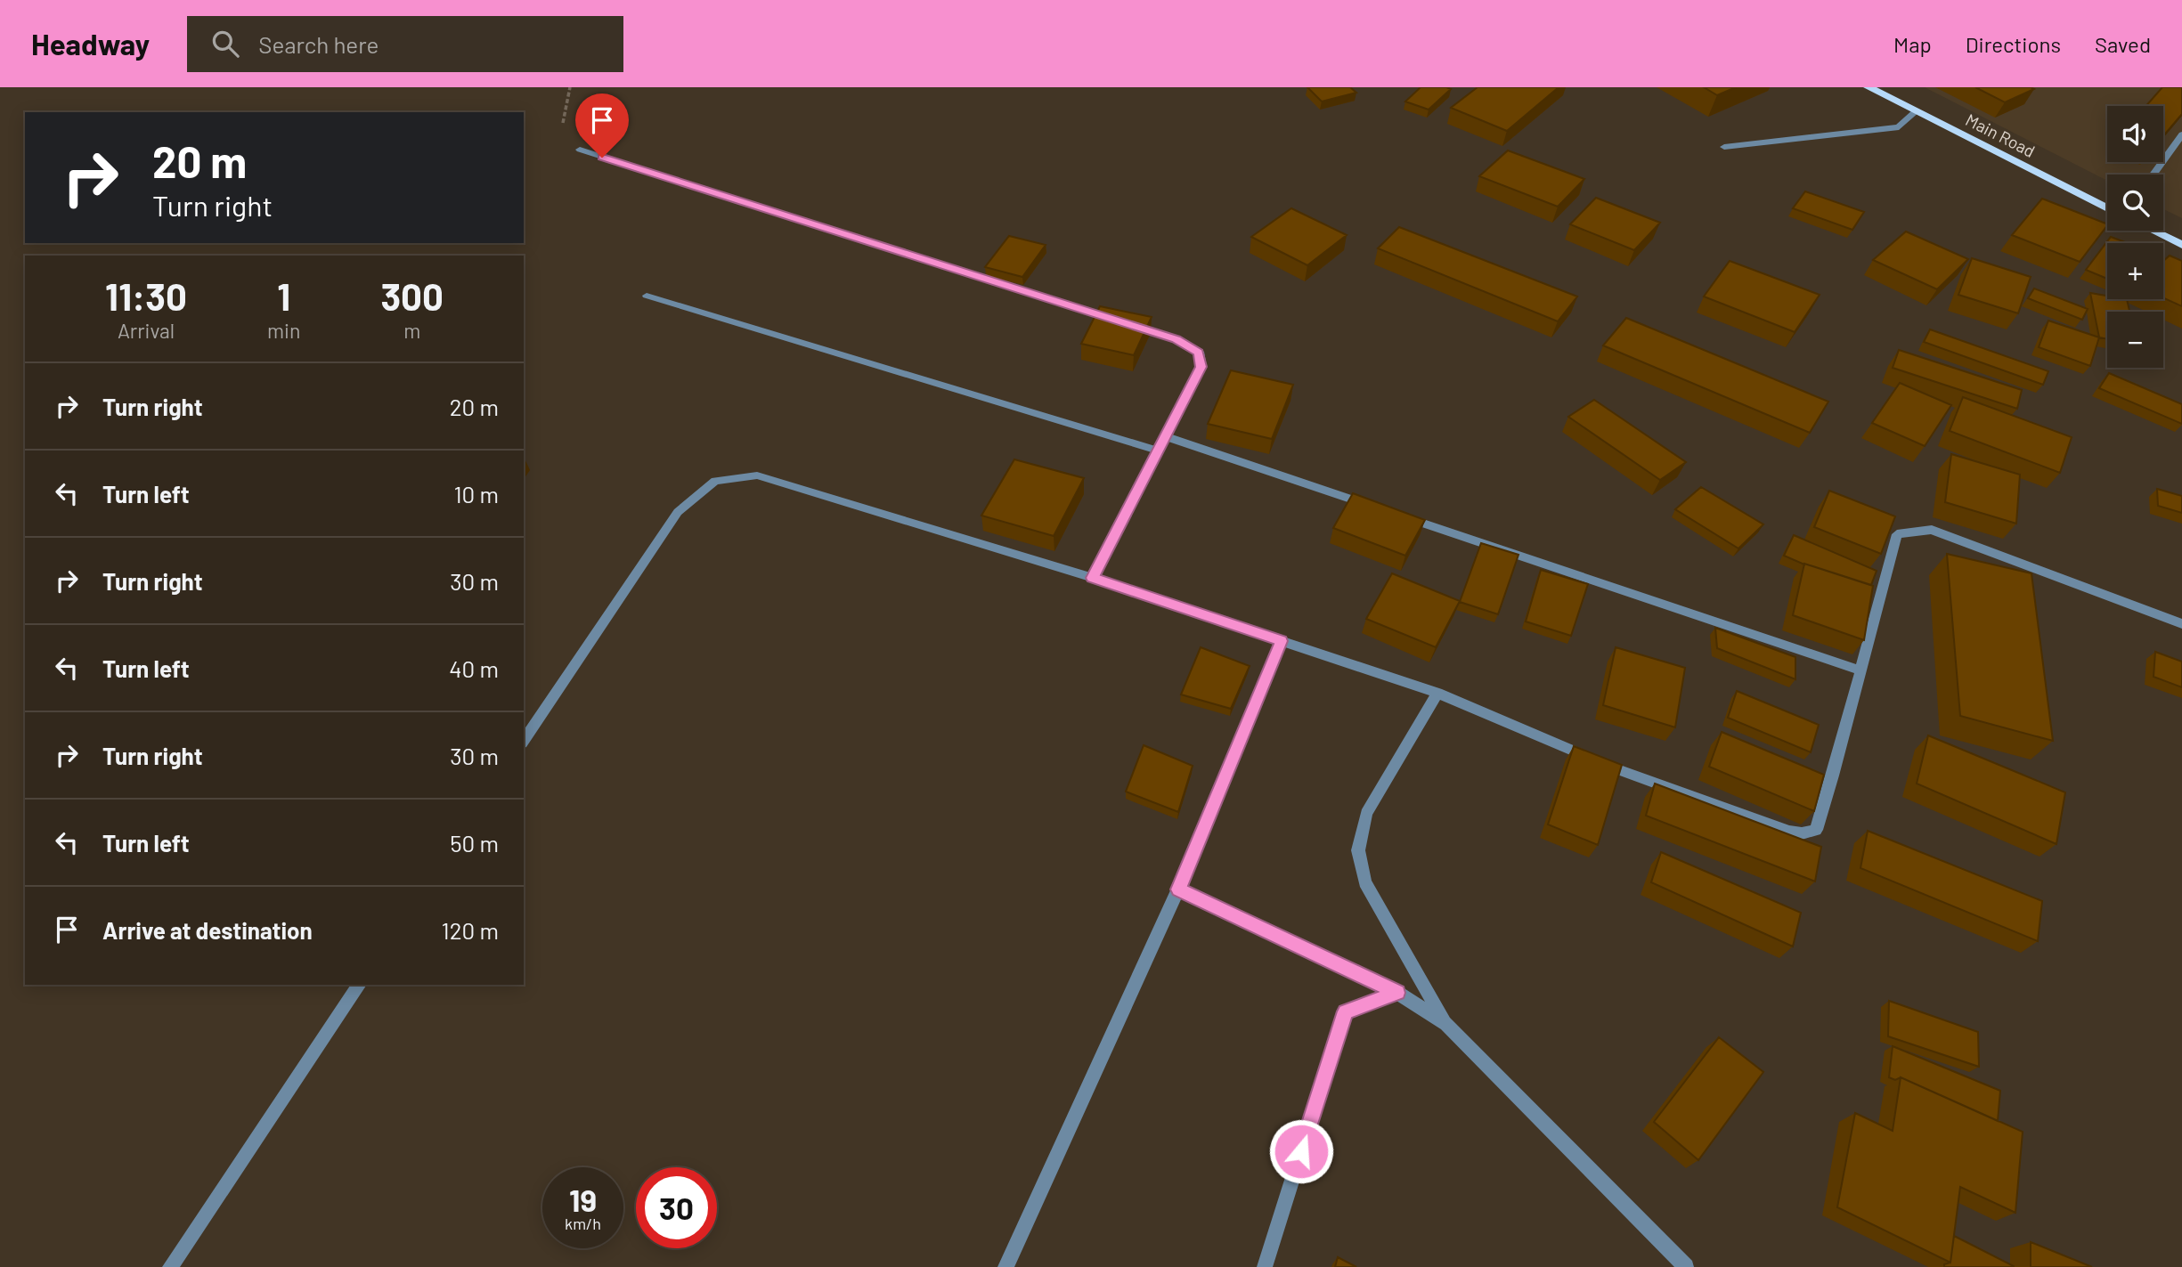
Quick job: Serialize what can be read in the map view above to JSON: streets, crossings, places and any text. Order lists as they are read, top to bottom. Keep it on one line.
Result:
{"streets":{"main road":["Main Road"]},"page":{"header":"Headway","search":"Search here","nav":["Map","Directions","Saved"],"map_buttons":["+","−"],"turn":["20 m","Turn right"],"eta":["11:30","Arrival","1","min","300","m"],"list":[{"name":"Turn right","value":"20 m"},{"name":"Turn left","value":"10 m"},{"name":"Turn right","value":"30 m"},{"name":"Turn left","value":"40 m"},{"name":"Turn right","value":"30 m"},{"name":"Turn left","value":"50 m"},{"name":"Arrive at destination","value":"120 m"}],"speed":"19 km/h","limit":"30"}}
